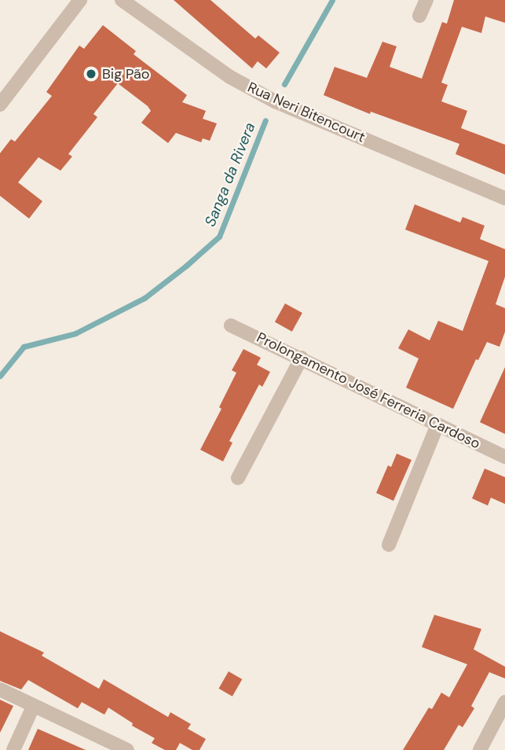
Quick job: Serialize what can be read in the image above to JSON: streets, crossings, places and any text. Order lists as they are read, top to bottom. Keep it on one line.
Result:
{"streets":{"street":["Rua Neri Bitencourt","Prolongamento José Ferreria Cardoso"]},"water":["Sanga da Rivera"],"places":["Big Pão"]}
